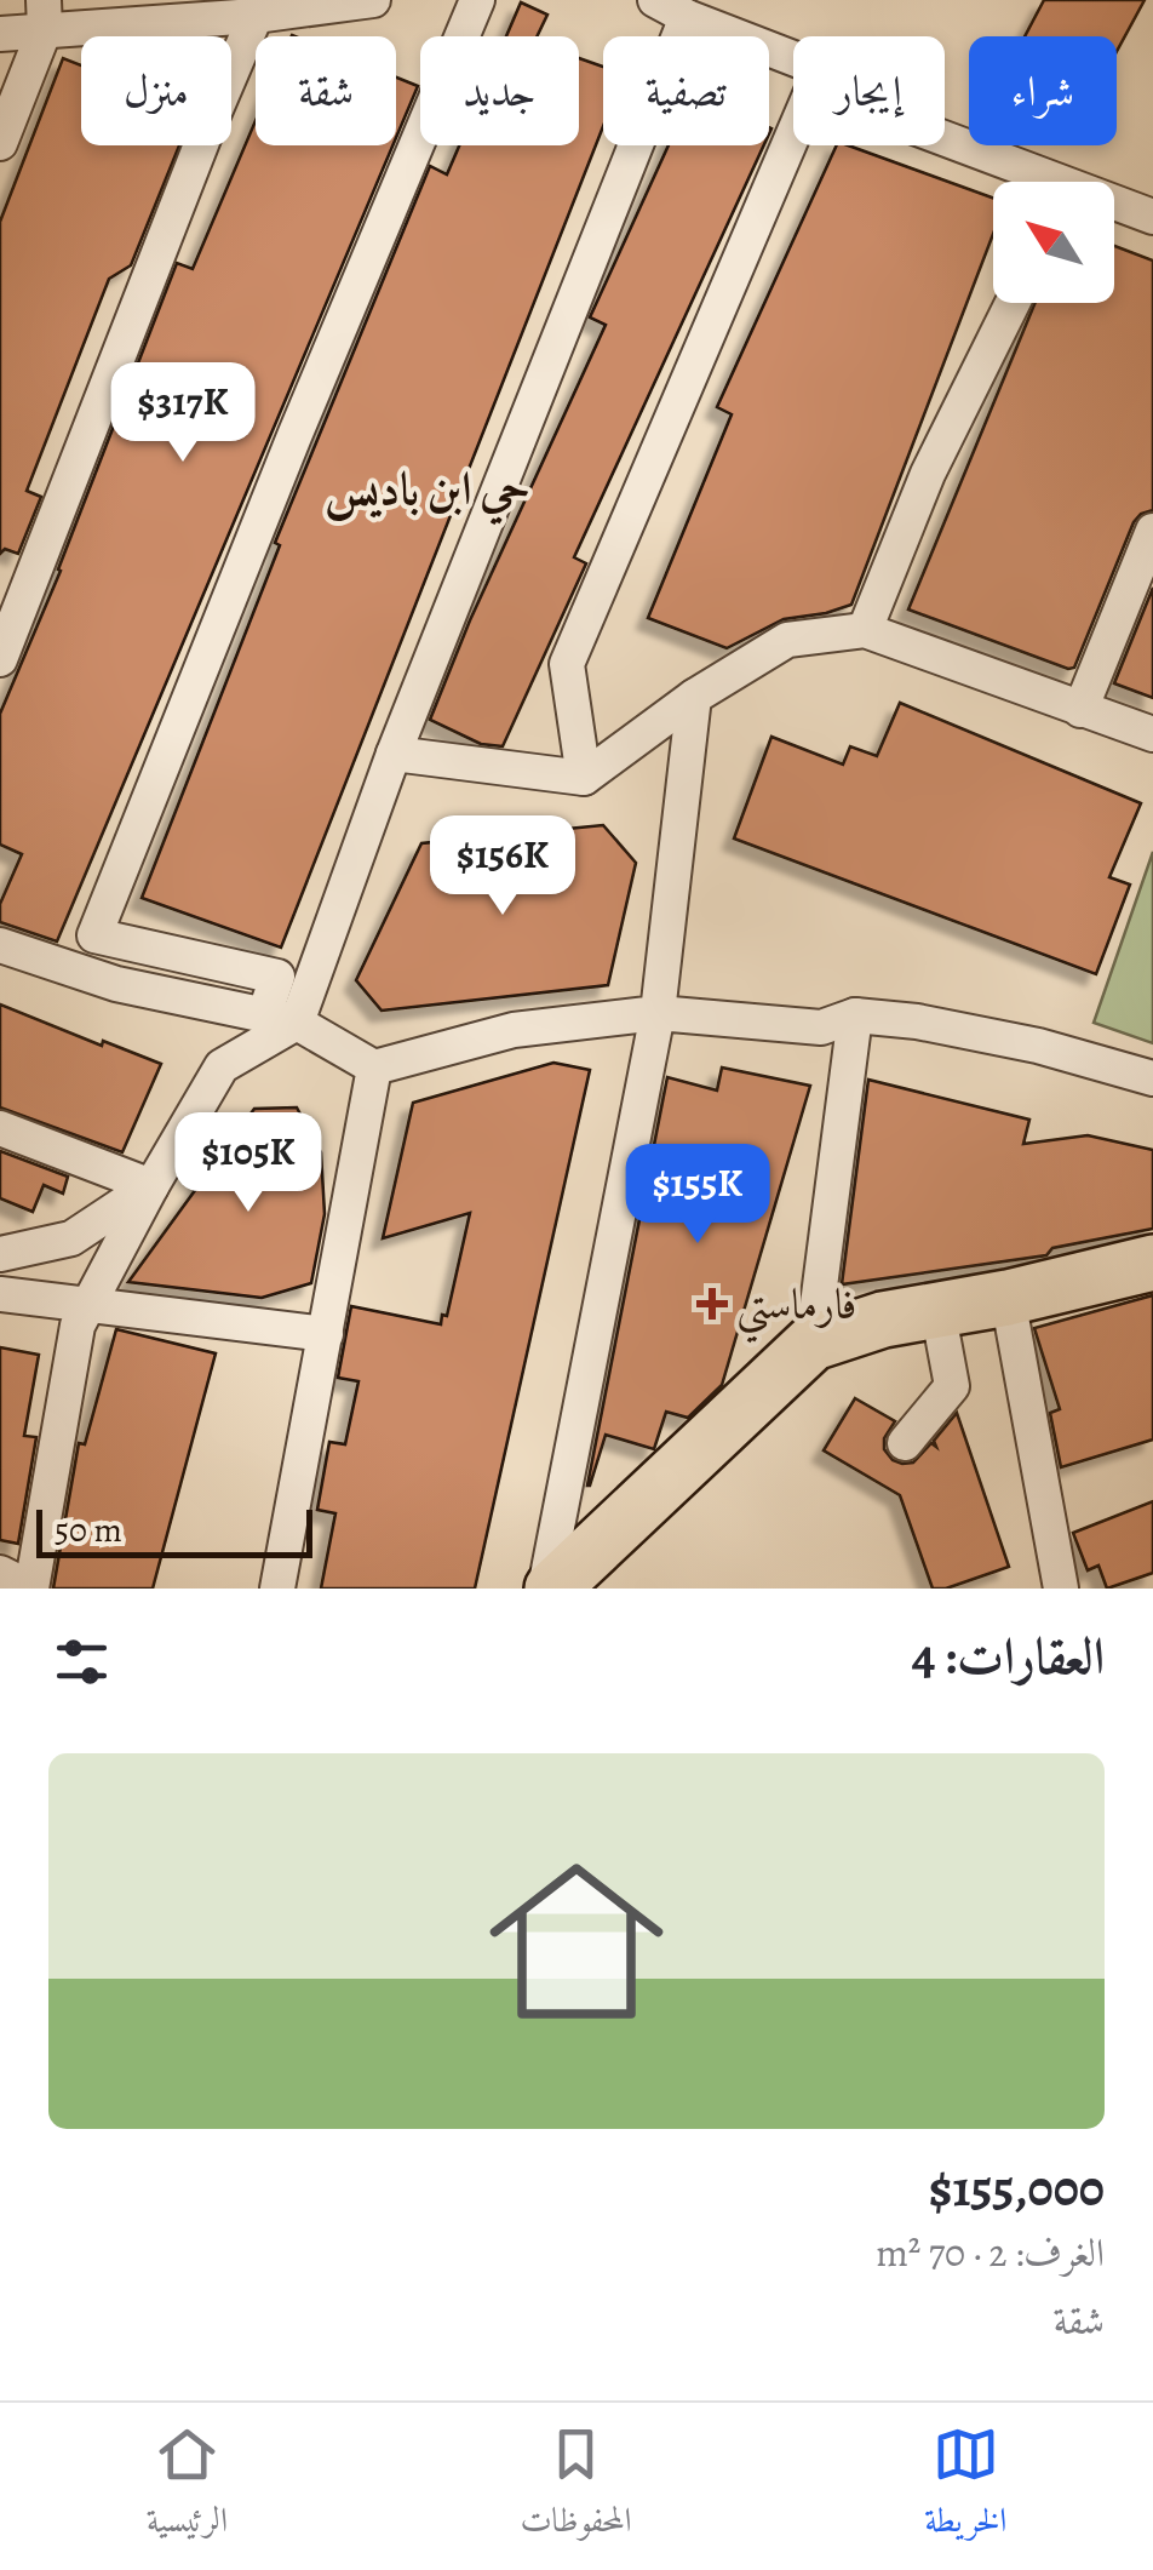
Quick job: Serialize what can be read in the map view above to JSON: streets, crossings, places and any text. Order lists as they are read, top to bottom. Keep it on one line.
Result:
{"districts":["حي ابن باديس"],"places":{"health":["فارماستي"]},"scale_bar":"50 m","north":"top left","page":{"chip":["شراء","إيجار","تصفية","جديد","شقة","منزل"],"price":["$317K","$156K","$105K","$155K"],"scale":"50 m","heading":"العقارات: 4","list":[{"name":"$155,000","note":"الغرف: 2 · 70 m² · شقة"}],"tabs":["الخريطة","المحفوظات","الرئيسية"]}}
